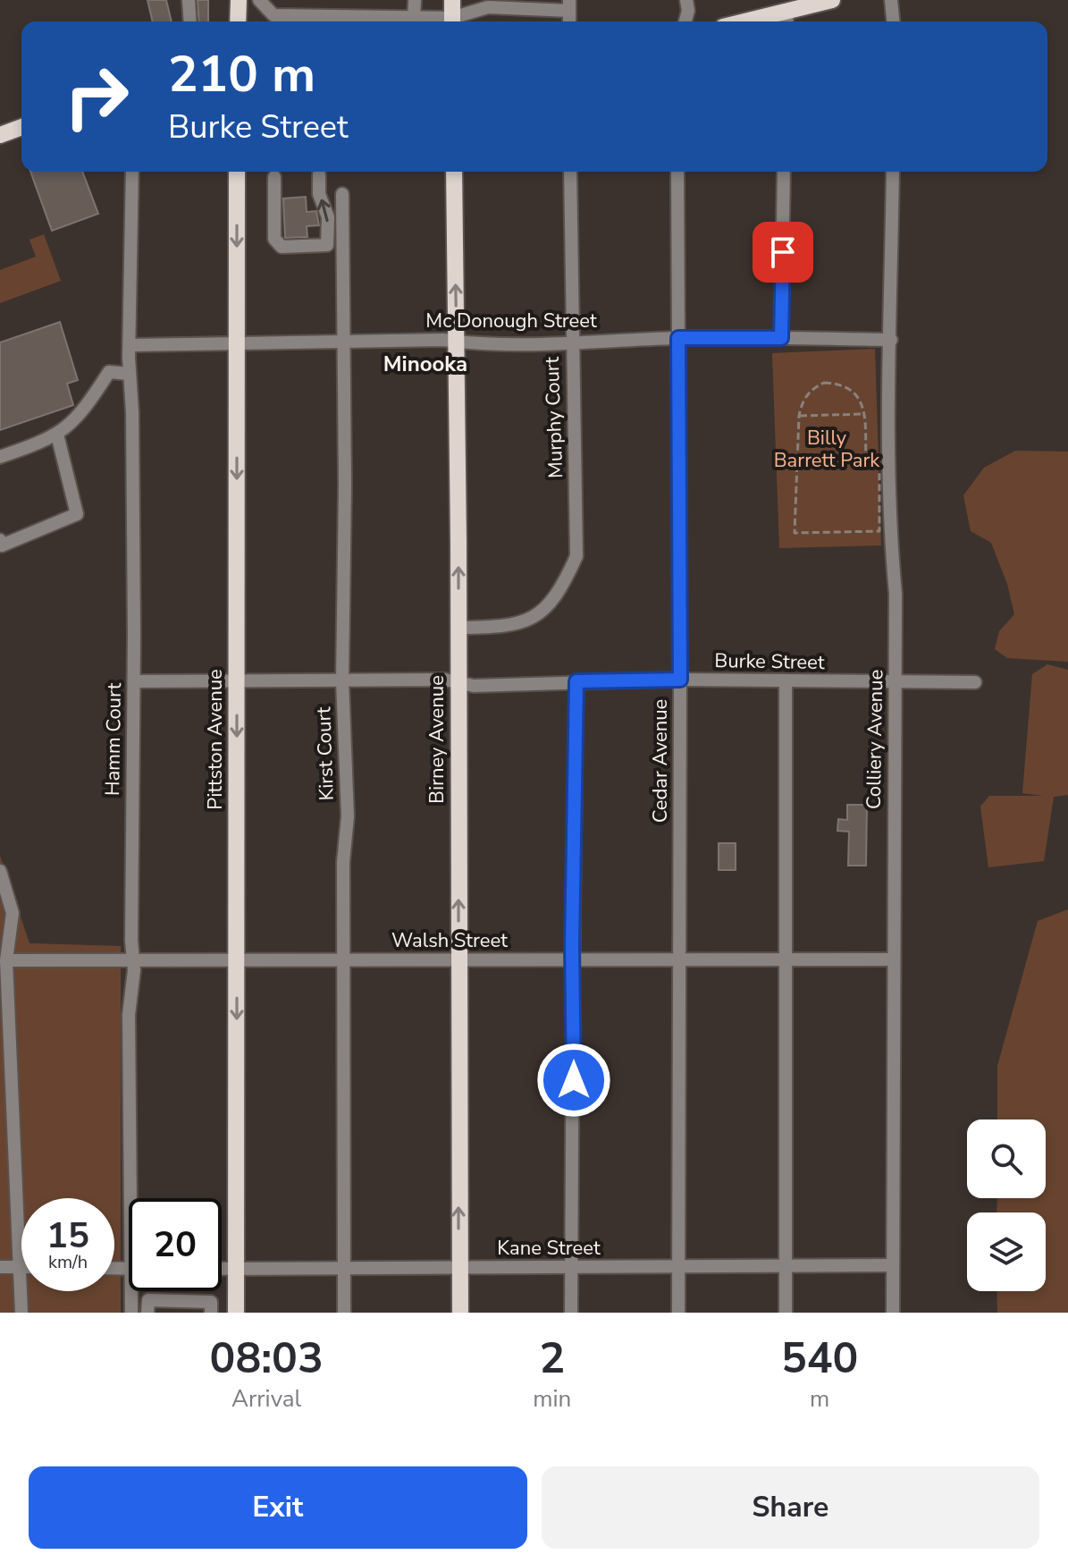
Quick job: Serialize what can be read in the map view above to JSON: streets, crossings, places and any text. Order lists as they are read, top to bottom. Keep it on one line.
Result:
{"streets":{"main road":["Pittston Avenue","Birney Avenue"],"street":["Mc Donough Street","Murphy Court","Burke Street","Hamm Court","Colliery Avenue","Kirst Court","Cedar Avenue","Walsh Street","Kane Street"]},"crossings":[["Mc Donough Street","Murphy Court"],["Mc Donough Street","Hamm Court"],["Mc Donough Street","Pittston Avenue"],["Mc Donough Street","Birney Avenue"],["Mc Donough Street","Colliery Avenue"],["Mc Donough Street","Kirst Court"],["Mc Donough Street","Cedar Avenue"],["Murphy Court","Birney Avenue"],["Burke Street","Hamm Court"],["Burke Street","Pittston Avenue"],["Burke Street","Birney Avenue"],["Burke Street","Colliery Avenue"],["Burke Street","Kirst Court"],["Burke Street","Cedar Avenue"],["Hamm Court","Walsh Street"],["Pittston Avenue","Walsh Street"],["Pittston Avenue","Kane Street"],["Birney Avenue","Walsh Street"],["Birney Avenue","Kane Street"],["Colliery Avenue","Walsh Street"],["Colliery Avenue","Kane Street"],["Kirst Court","Walsh Street"],["Kirst Court","Kane Street"],["Cedar Avenue","Walsh Street"],["Cedar Avenue","Kane Street"]],"one_way":["Pittston Avenue","Birney Avenue"],"districts":["Minooka"],"parks":["Billy Barrett Park"],"page":{"turn":["210 m","Burke Street"],"speed":"15 km/h","limit":"20","eta":["08:03","Arrival","2","min","540","m"],"buttons":["Exit","Share"]}}
